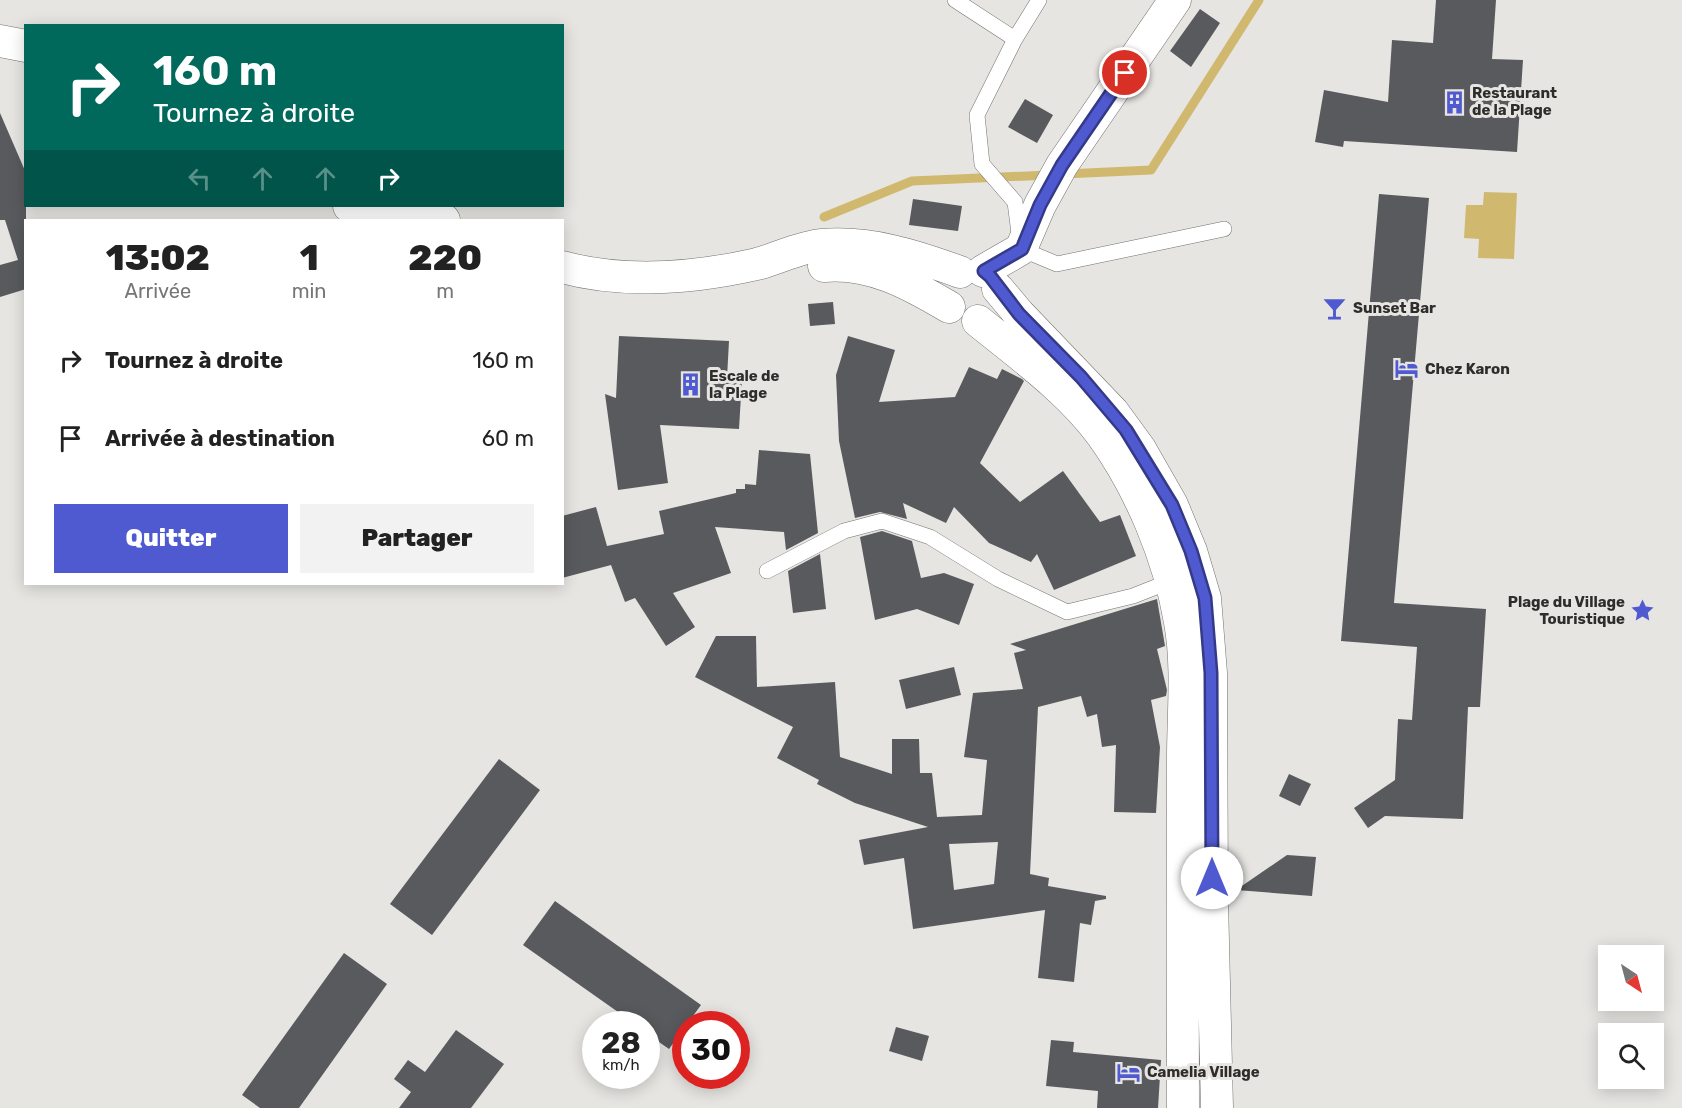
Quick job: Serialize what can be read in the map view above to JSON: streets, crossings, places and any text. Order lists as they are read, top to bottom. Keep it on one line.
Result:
{"places":{"building":["Restaurant de la Plage","Escale de la Plage"],"bar":["Sunset Bar"],"hotel":["Chez Karon","Camelia Village"],"place":["Plage du Village Touristique"]},"north":"bottom right","page":{"turn":["160 m","Tournez à droite"],"eta":["13:02","Arrivée","1","min","220","m"],"list":[{"name":"Tournez à droite","value":"160 m"},{"name":"Arrivée à destination","value":"60 m"}],"buttons":["Quitter","Partager"],"speed":"28 km/h","limit":"30"}}
